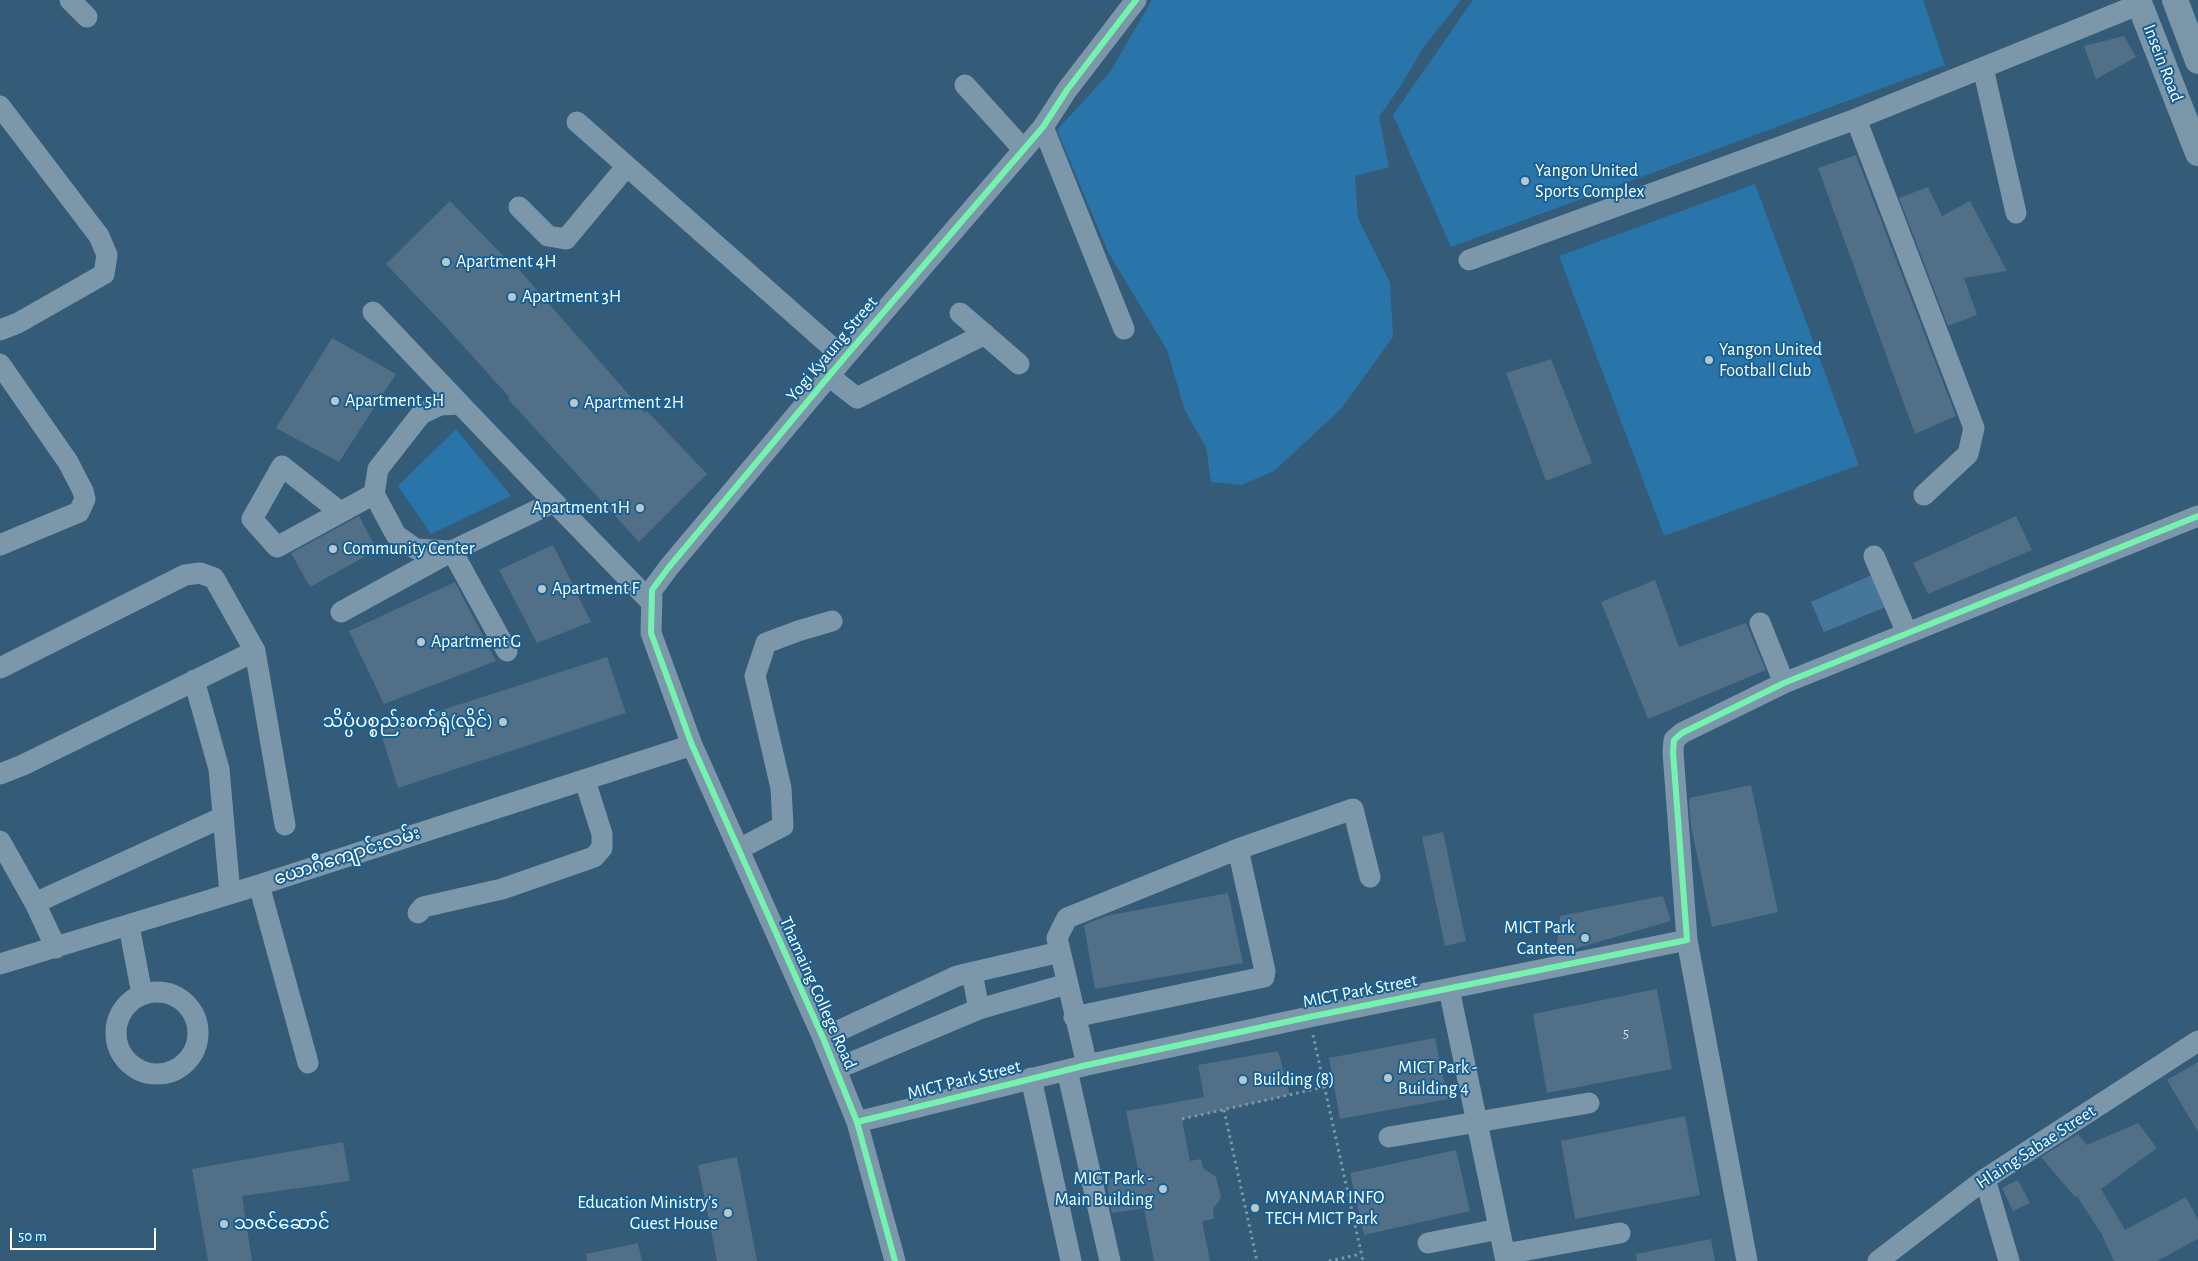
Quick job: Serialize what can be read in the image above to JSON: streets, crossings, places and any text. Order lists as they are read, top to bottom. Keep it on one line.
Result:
{"streets":{"main road":["Insein Road"],"street":["Yogi Kyaung Street","ယောဂီကျောင်းလမ်း","MICT Park Street","Thamaing College Road","Hlaing Sabae Street"]},"crossings":[["Yogi Kyaung Street","ယောဂီကျောင်းလမ်း"],["Yogi Kyaung Street","Thamaing College Road"],["ယောဂီကျောင်းလမ်း","Thamaing College Road"],["MICT Park Street","Thamaing College Road"]],"places":["Yangon United Sports Complex","Apartment 4H","Apartment 3H","Yangon United Football Club","Apartment 5H","Apartment 2H","Apartment 1H","Community Center","Apartment F","Apartment G","သိပ္ပံပစ္စည်းစက်ရုံ(လှိုင်)","MICT Park Canteen","MICT Park - Building 4","Building (8)","MICT Park - Main Building","MYANMAR INFO TECH MICT Park","Education Ministry's Guest House","သဇင်ဆောင်"],"house_numbers":["5"],"scale_bar":"50 m"}
